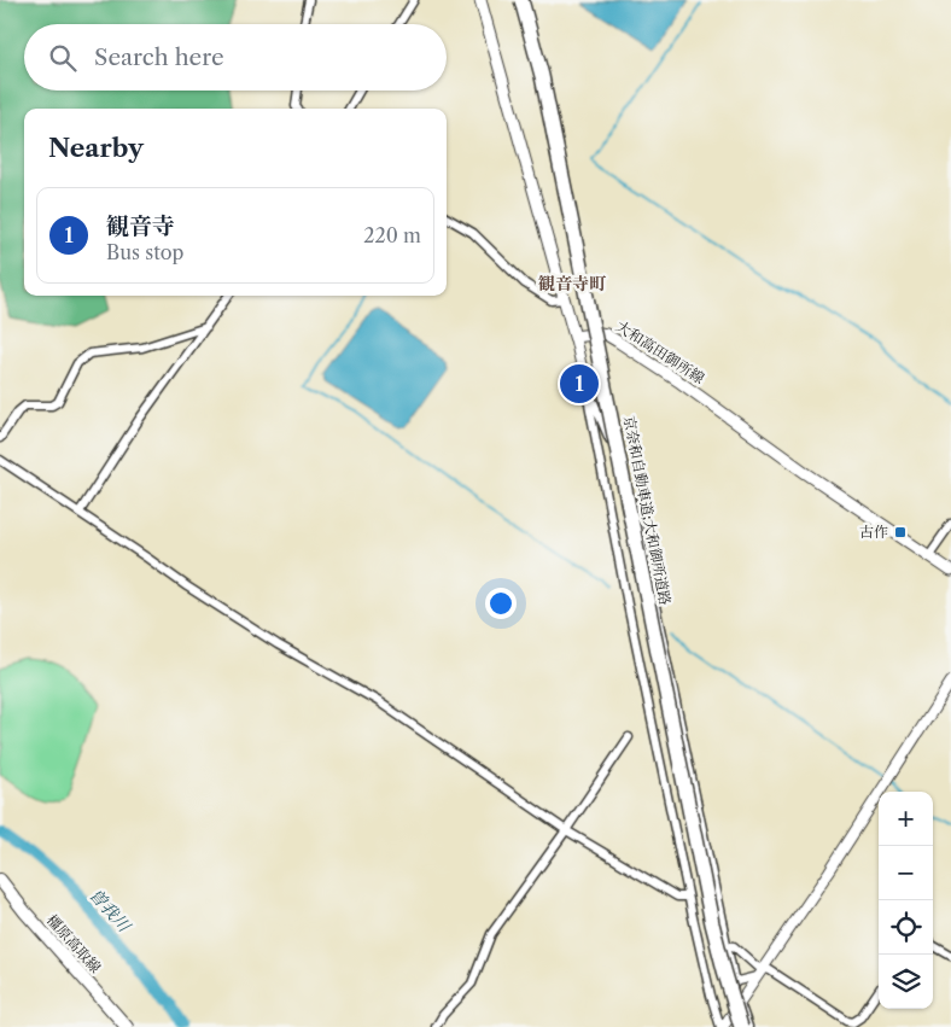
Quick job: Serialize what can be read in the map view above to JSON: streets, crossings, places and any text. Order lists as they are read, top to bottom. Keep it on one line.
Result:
{"streets":{"highway":["京奈和自動車道;大和御所道路"],"main road":["大和高田御所線","橿原高取線"]},"districts":["観音寺町"],"water":["曽我川"],"places":{"transit":["古作"]},"page":{"search":"Search here","heading":"Nearby","list":[{"mark":"1","name":"観音寺","note":"Bus stop","value":"220 m"}],"pins":"1","map_buttons":["+","−"]}}
